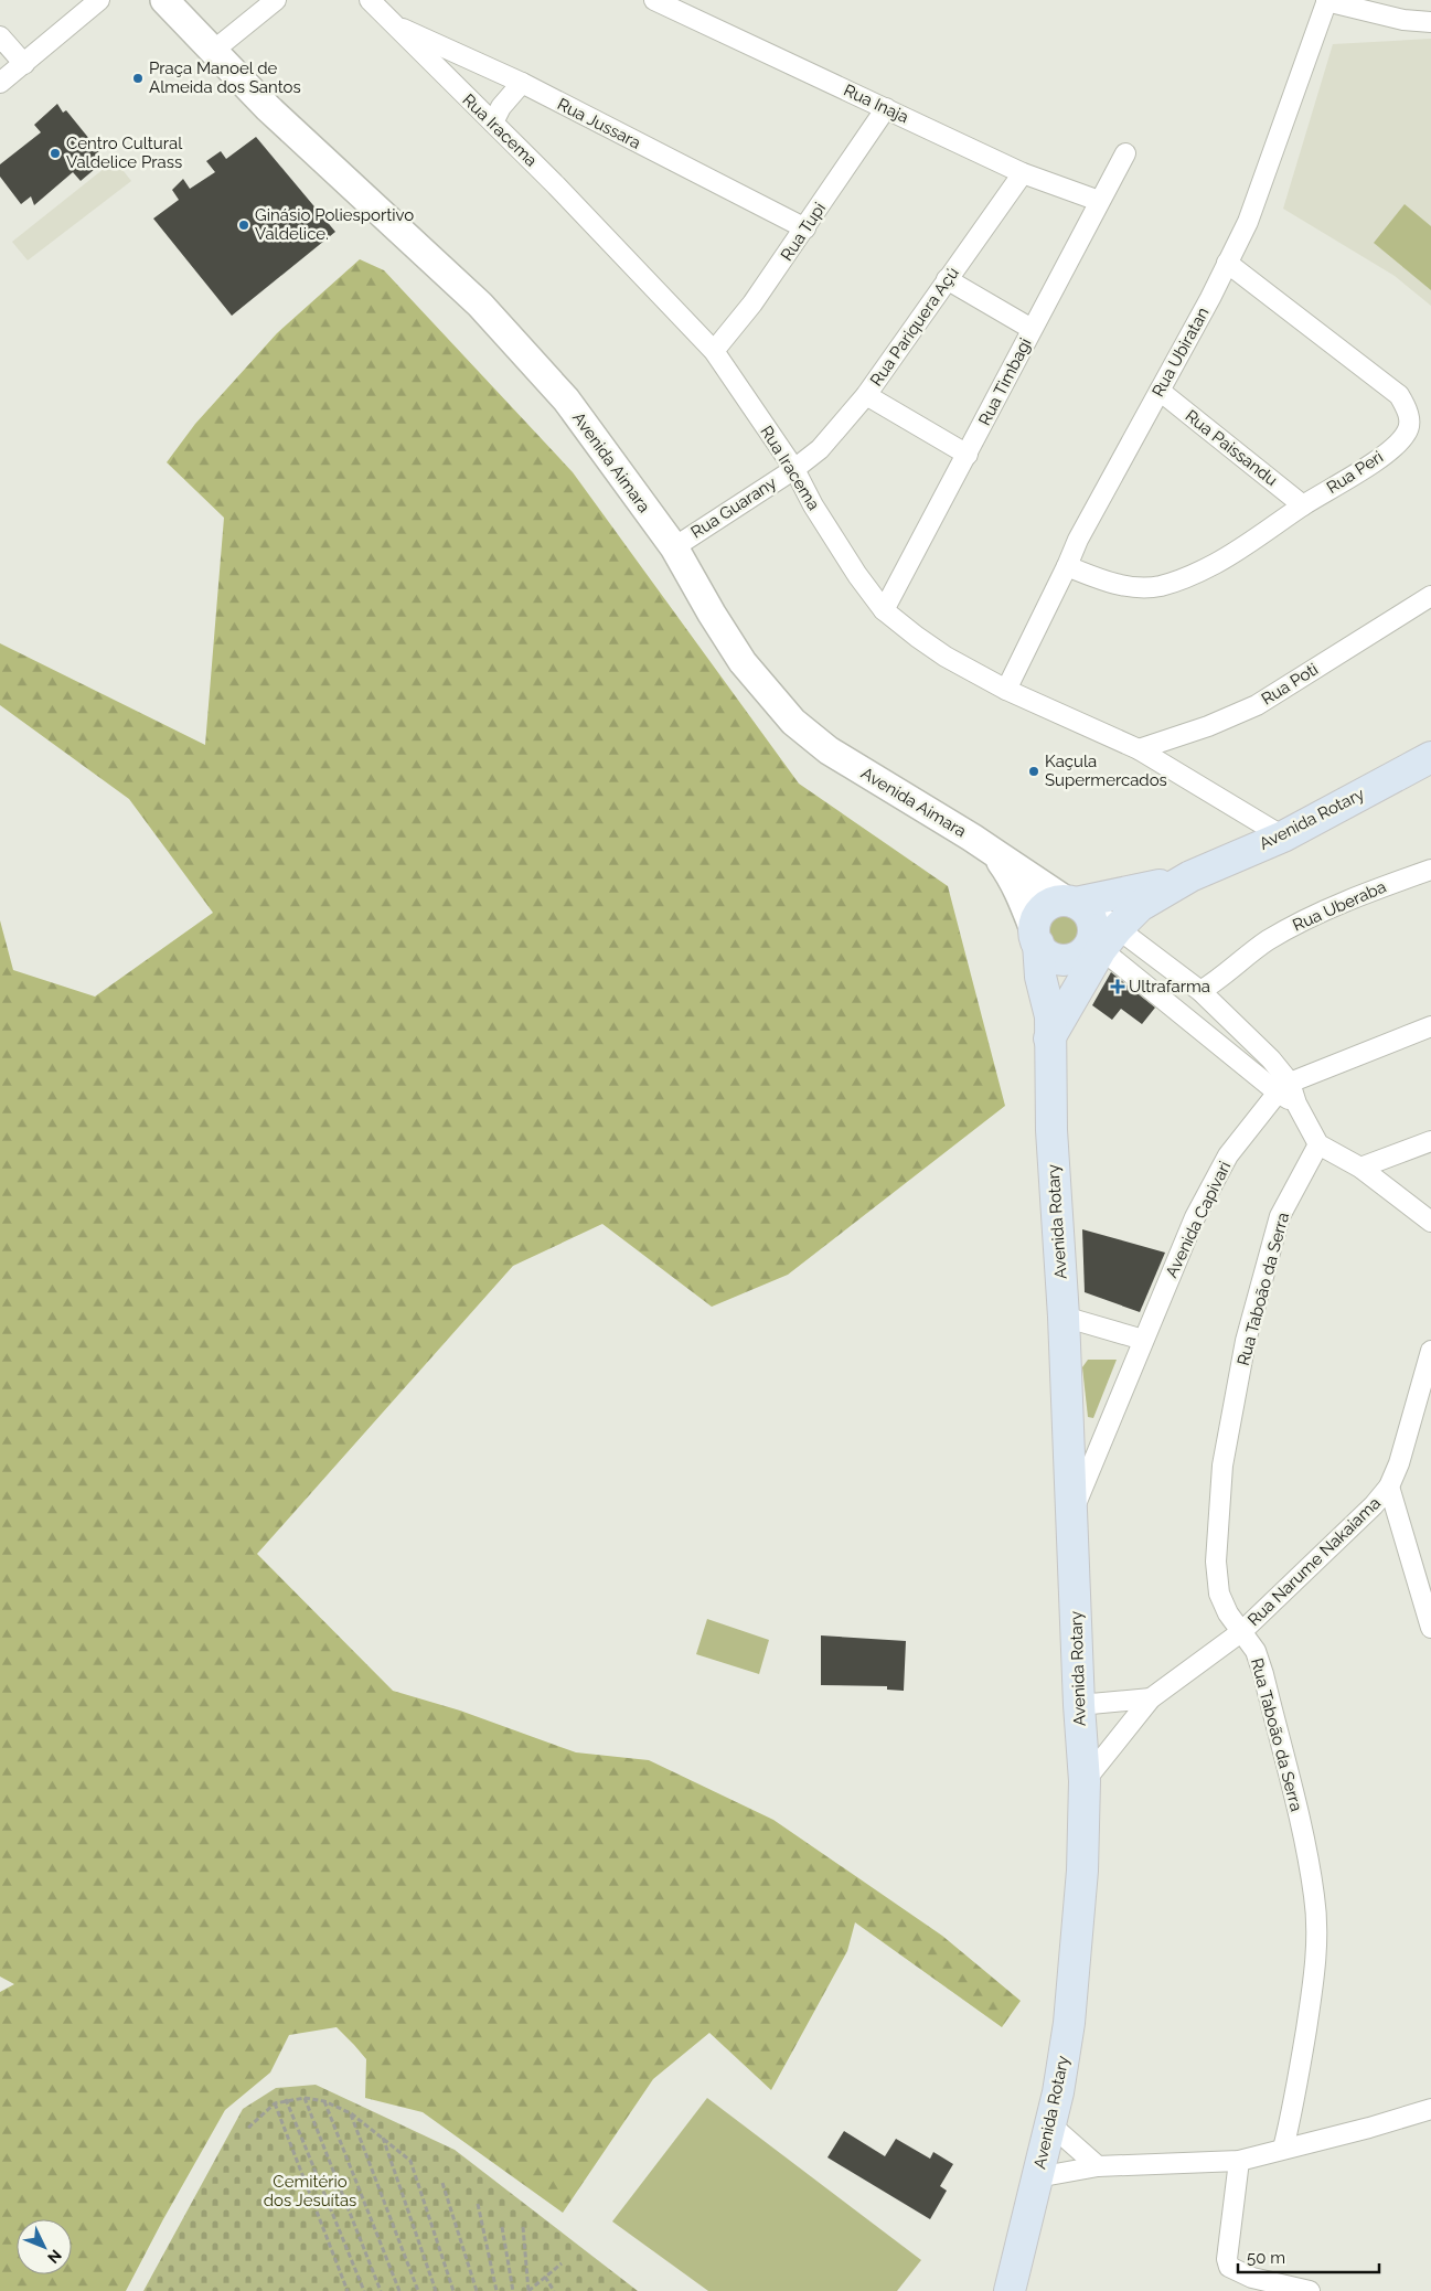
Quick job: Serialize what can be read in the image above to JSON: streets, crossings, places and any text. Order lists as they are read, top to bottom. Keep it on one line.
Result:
{"streets":{"main road":["Avenida Aimara","Avenida Rotary"],"street":["Rua Inaja","Rua Jussara","Rua Iracema","Rua Tupi","Rua Pariquera Açú","Rua Ubiratan","Rua Timbagi","Rua Paissandu","Rua Peri","Rua Guarany","Rua Poti","Rua Uberaba","Avenida Capivari","Rua Taboão da Serra","Rua Narume Nakaiama"]},"crossings":[["Rua Inaja","Rua Tupi"],["Rua Inaja","Rua Pariquera Açú"],["Rua Inaja","Rua Timbagi"],["Rua Jussara","Rua Iracema"],["Rua Jussara","Rua Tupi"],["Rua Iracema","Rua Tupi"],["Rua Iracema","Rua Pariquera Açú"],["Rua Iracema","Rua Ubiratan"],["Rua Iracema","Rua Timbagi"],["Rua Iracema","Rua Guarany"],["Rua Iracema","Rua Poti"],["Rua Iracema","Avenida Rotary"],["Rua Pariquera Açú","Rua Guarany"],["Rua Ubiratan","Rua Paissandu"],["Rua Ubiratan","Rua Peri"],["Rua Paissandu","Rua Peri"],["Avenida Aimara","Rua Guarany"],["Avenida Aimara","Avenida Rotary"],["Avenida Rotary","Avenida Capivari"],["Avenida Rotary","Rua Narume Nakaiama"],["Rua Taboão da Serra","Rua Narume Nakaiama"]],"parks":["Cemitério dos Jesuítas"],"places":{"other":["Praça Manoel de Almeida dos Santos","Centro Cultural Valdelice Prass","Ginásio Poliesportivo Valdelice.","Kaçula Supermercados"],"health":["Ultrafarma"]},"scale_bar":"50 m","north":"bottom right"}
